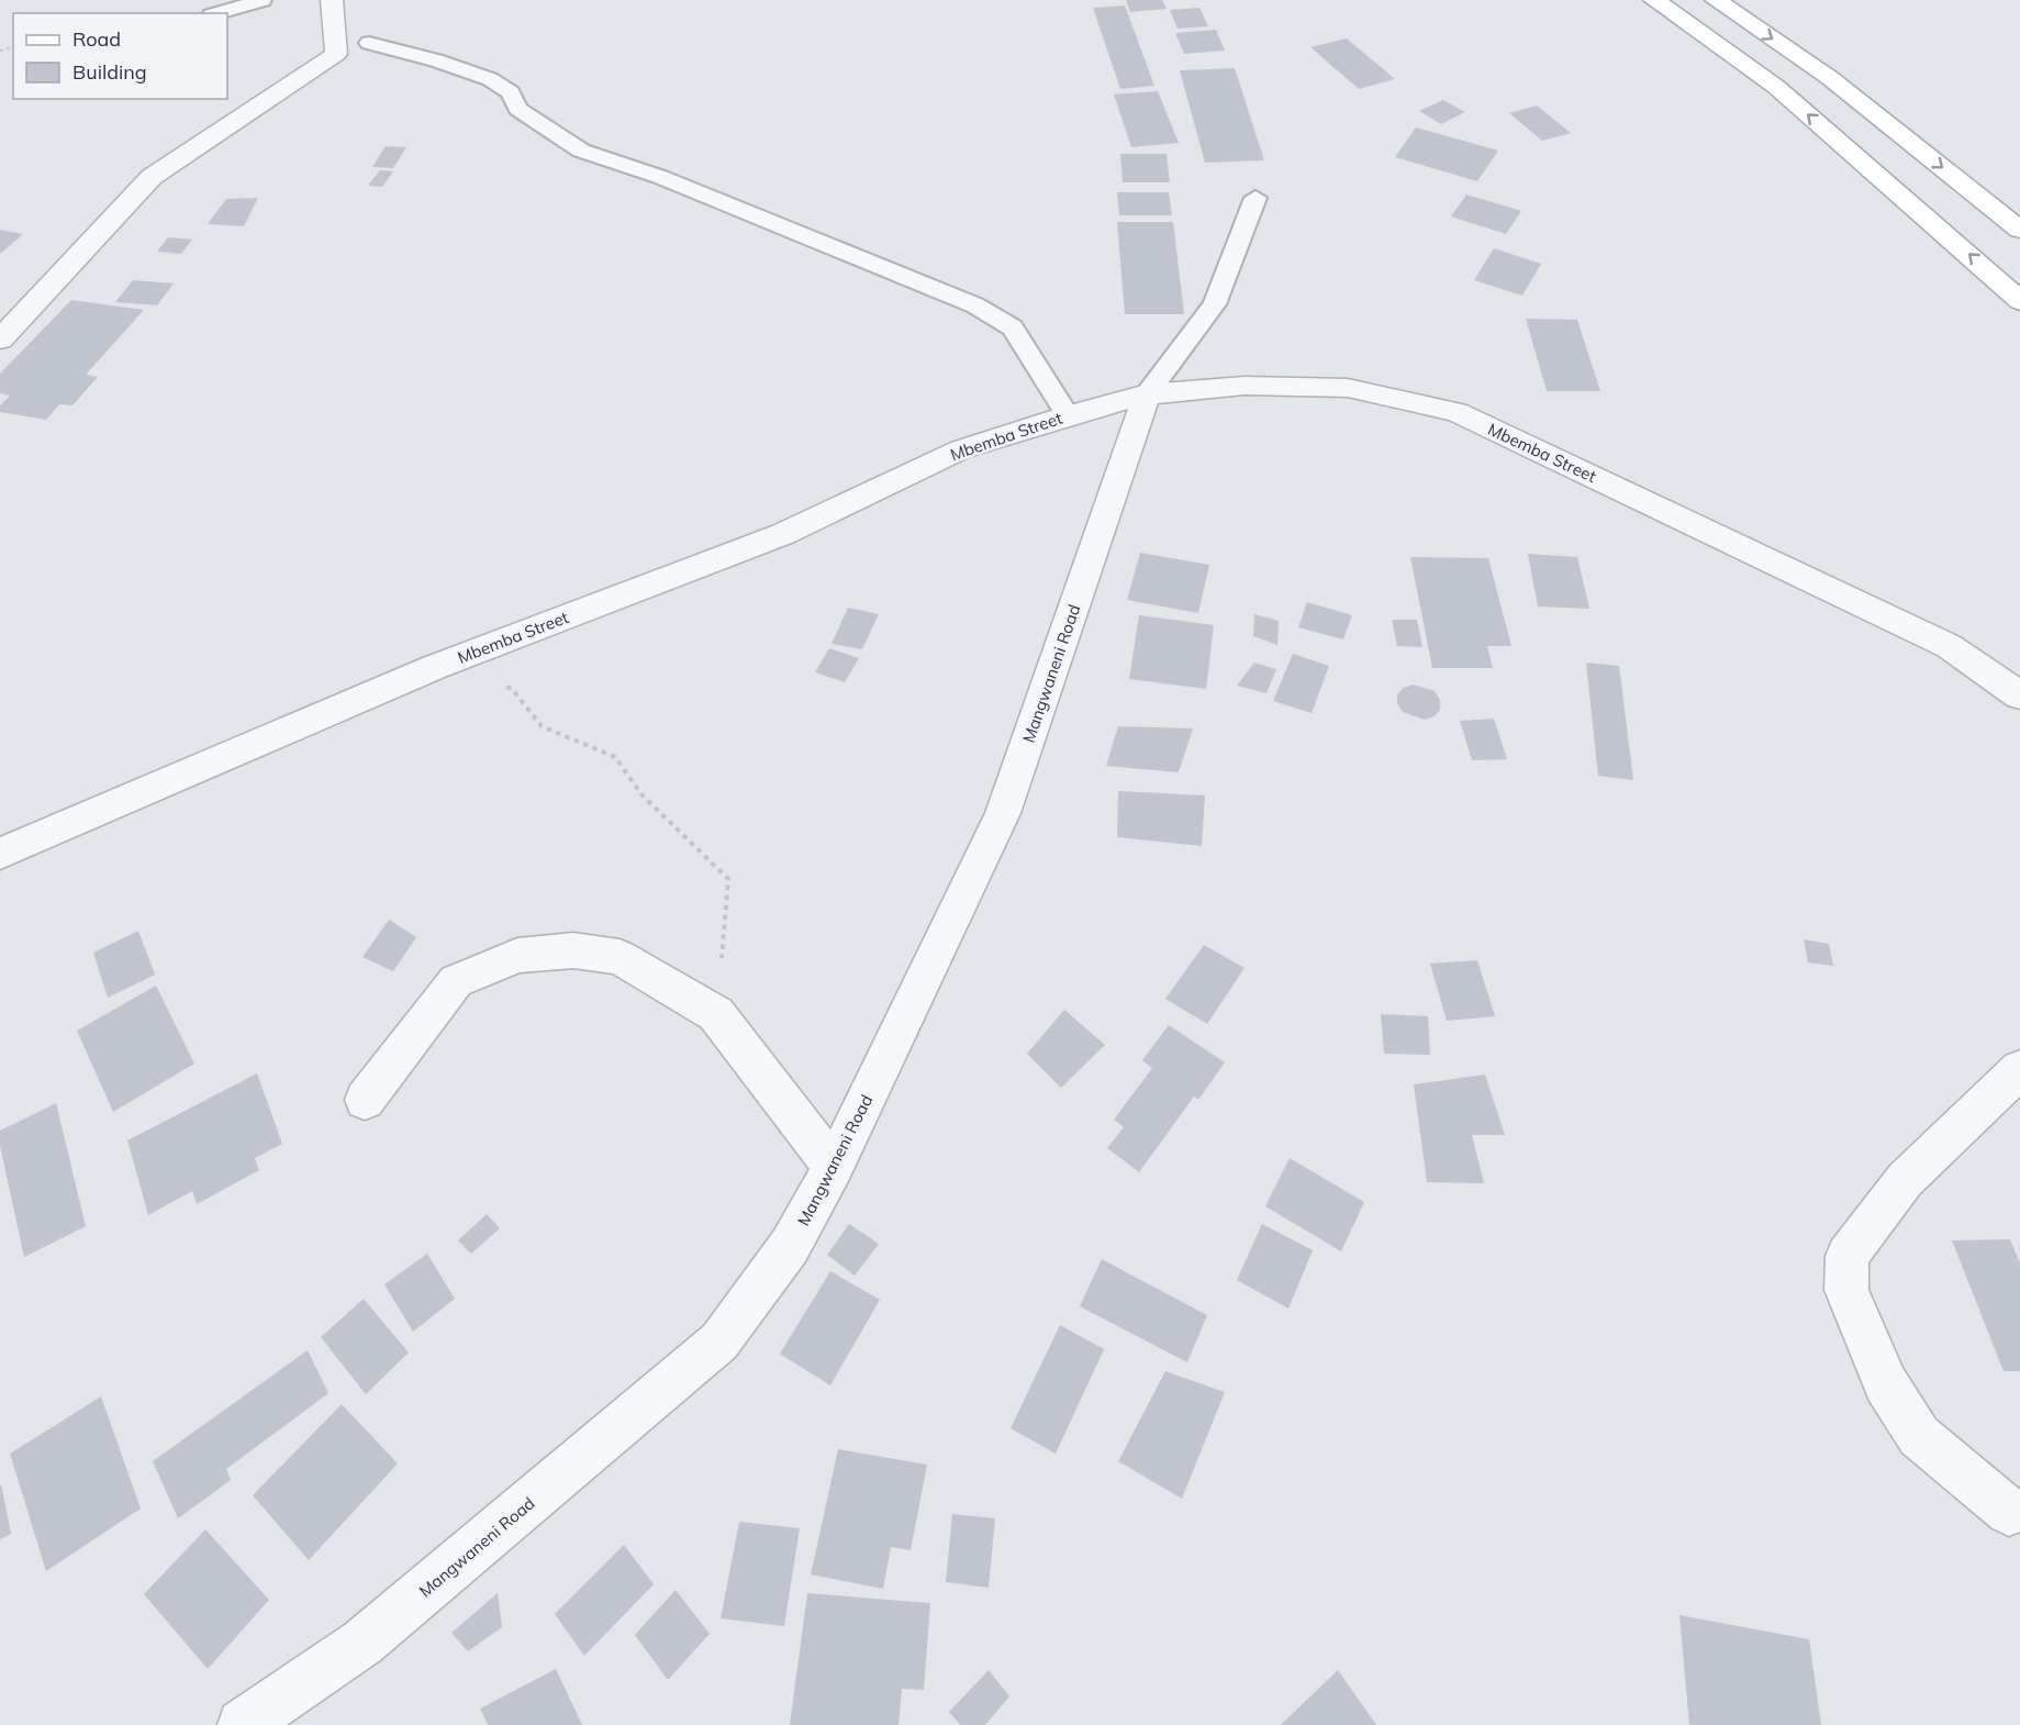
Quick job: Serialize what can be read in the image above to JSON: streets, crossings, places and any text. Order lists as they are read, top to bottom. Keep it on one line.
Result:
{"streets":{"street":["Mbemba Street","Mangwaneni Road"]},"crossings":[["Mbemba Street","Mangwaneni Road"]],"legend":["Road","Building"]}
